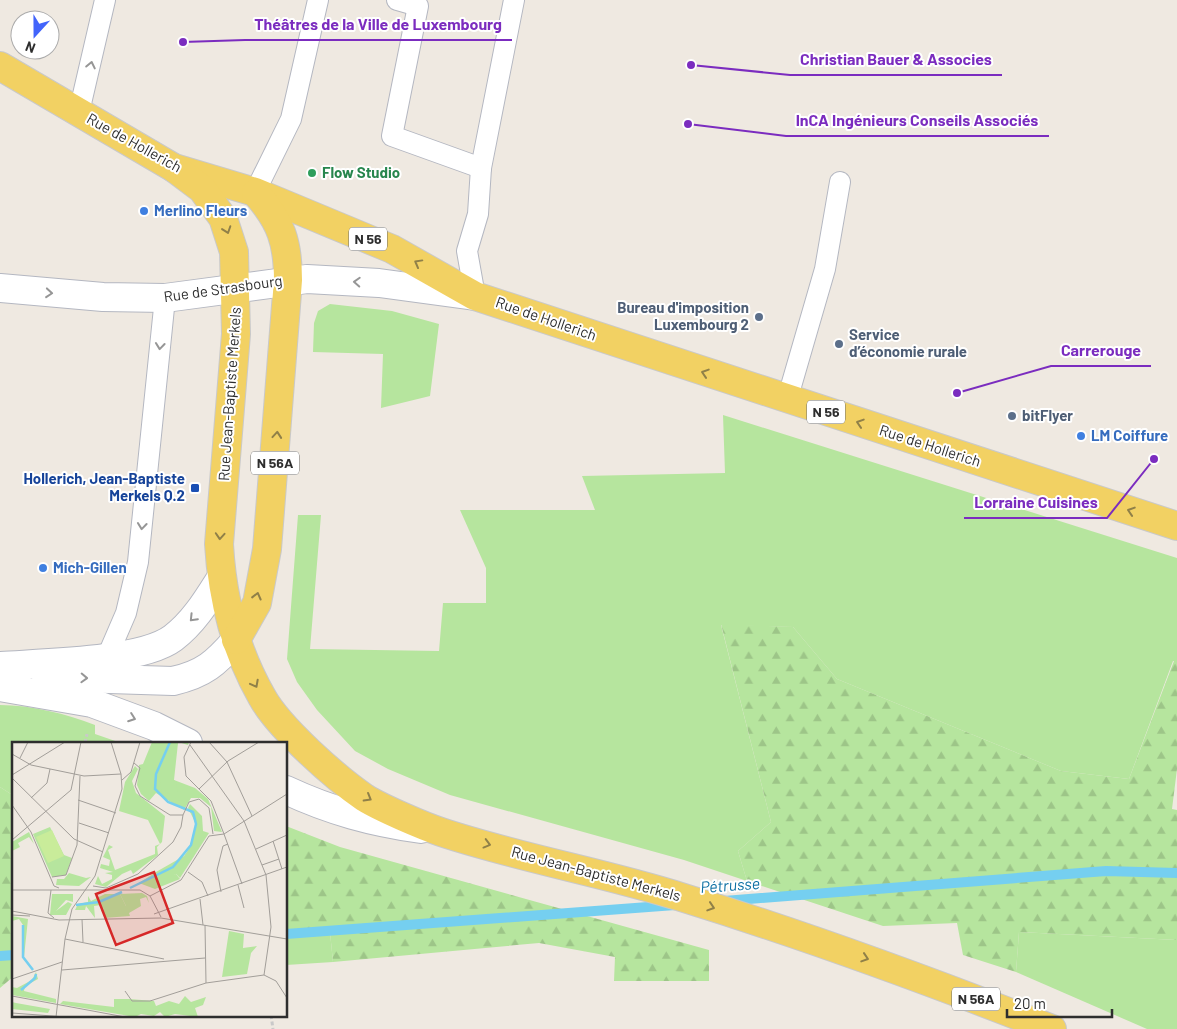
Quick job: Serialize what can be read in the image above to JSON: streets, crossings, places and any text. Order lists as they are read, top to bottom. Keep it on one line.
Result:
{"streets":{"main road":["Rue de Hollerich","N 56","Rue de Strasbourg","Rue Jean-Baptiste Merkels","N 56A"]},"crossings":[["Rue de Hollerich","Rue de Strasbourg"],["Rue de Hollerich","Rue Jean-Baptiste Merkels"],["Rue de Hollerich","N 56A"],["Rue de Strasbourg","Rue Jean-Baptiste Merkels"],["Rue de Strasbourg","N 56A"],["Rue Jean-Baptiste Merkels","N 56A"]],"one_way":["Rue de Hollerich","Rue Jean-Baptiste Merkels"],"water":["Pétrusse"],"places":{"other":["Théâtres de la Ville de Luxembourg","Christian Bauer & Associes","InCA Ingénieurs Conseils Associés","Flow Studio","Merlino Fleurs","Bureau d'imposition Luxembourg 2","Service d’économie rurale","Carrerouge","bitFlyer","LM Coiffure","Lorraine Cuisines","Mich-Gillen"],"transit":["Hollerich, Jean-Baptiste Merkels Q.2"]},"scale_bar":"20 m","north":"bottom"}
